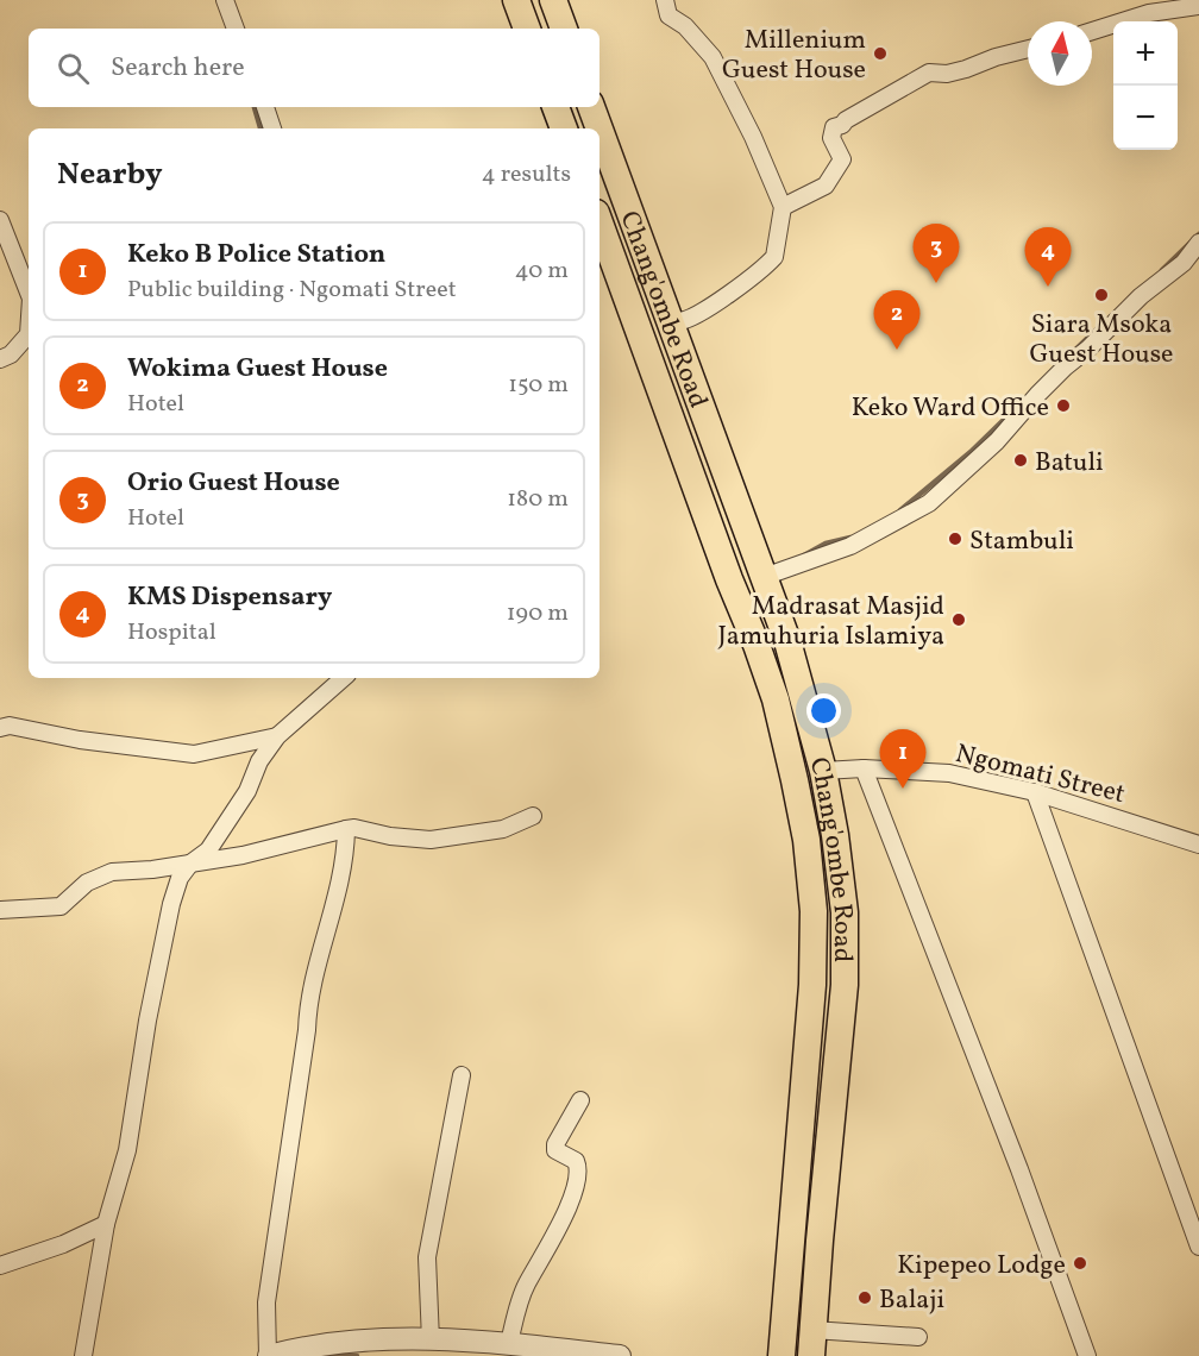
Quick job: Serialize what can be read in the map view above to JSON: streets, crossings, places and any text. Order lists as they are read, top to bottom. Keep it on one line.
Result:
{"streets":{"main road":["Chang'ombe Road"],"street":["Ngomati Street"]},"crossings":[["Chang'ombe Road","Ngomati Street"]],"places":["Millenium Guest House","Siara Msoka Guest House","Keko Ward Office","Batuli","Stambuli","Madrasat Masjid Jamuhuria Islamiya","Kipepeo Lodge","Balaji"],"north":"top","page":{"map_buttons":["+","−"],"search":"Search here","heading":["Nearby","4 results"],"list":[{"mark":"1","name":"Keko B Police Station","note":"Public building · Ngomati Street","value":"40 m"},{"mark":"2","name":"Wokima Guest House","note":"Hotel","value":"150 m"},{"mark":"3","name":"Orio Guest House","note":"Hotel","value":"180 m"},{"mark":"4","name":"KMS Dispensary","note":"Hospital","value":"190 m"}],"pins":["3","4","2","1"]}}
